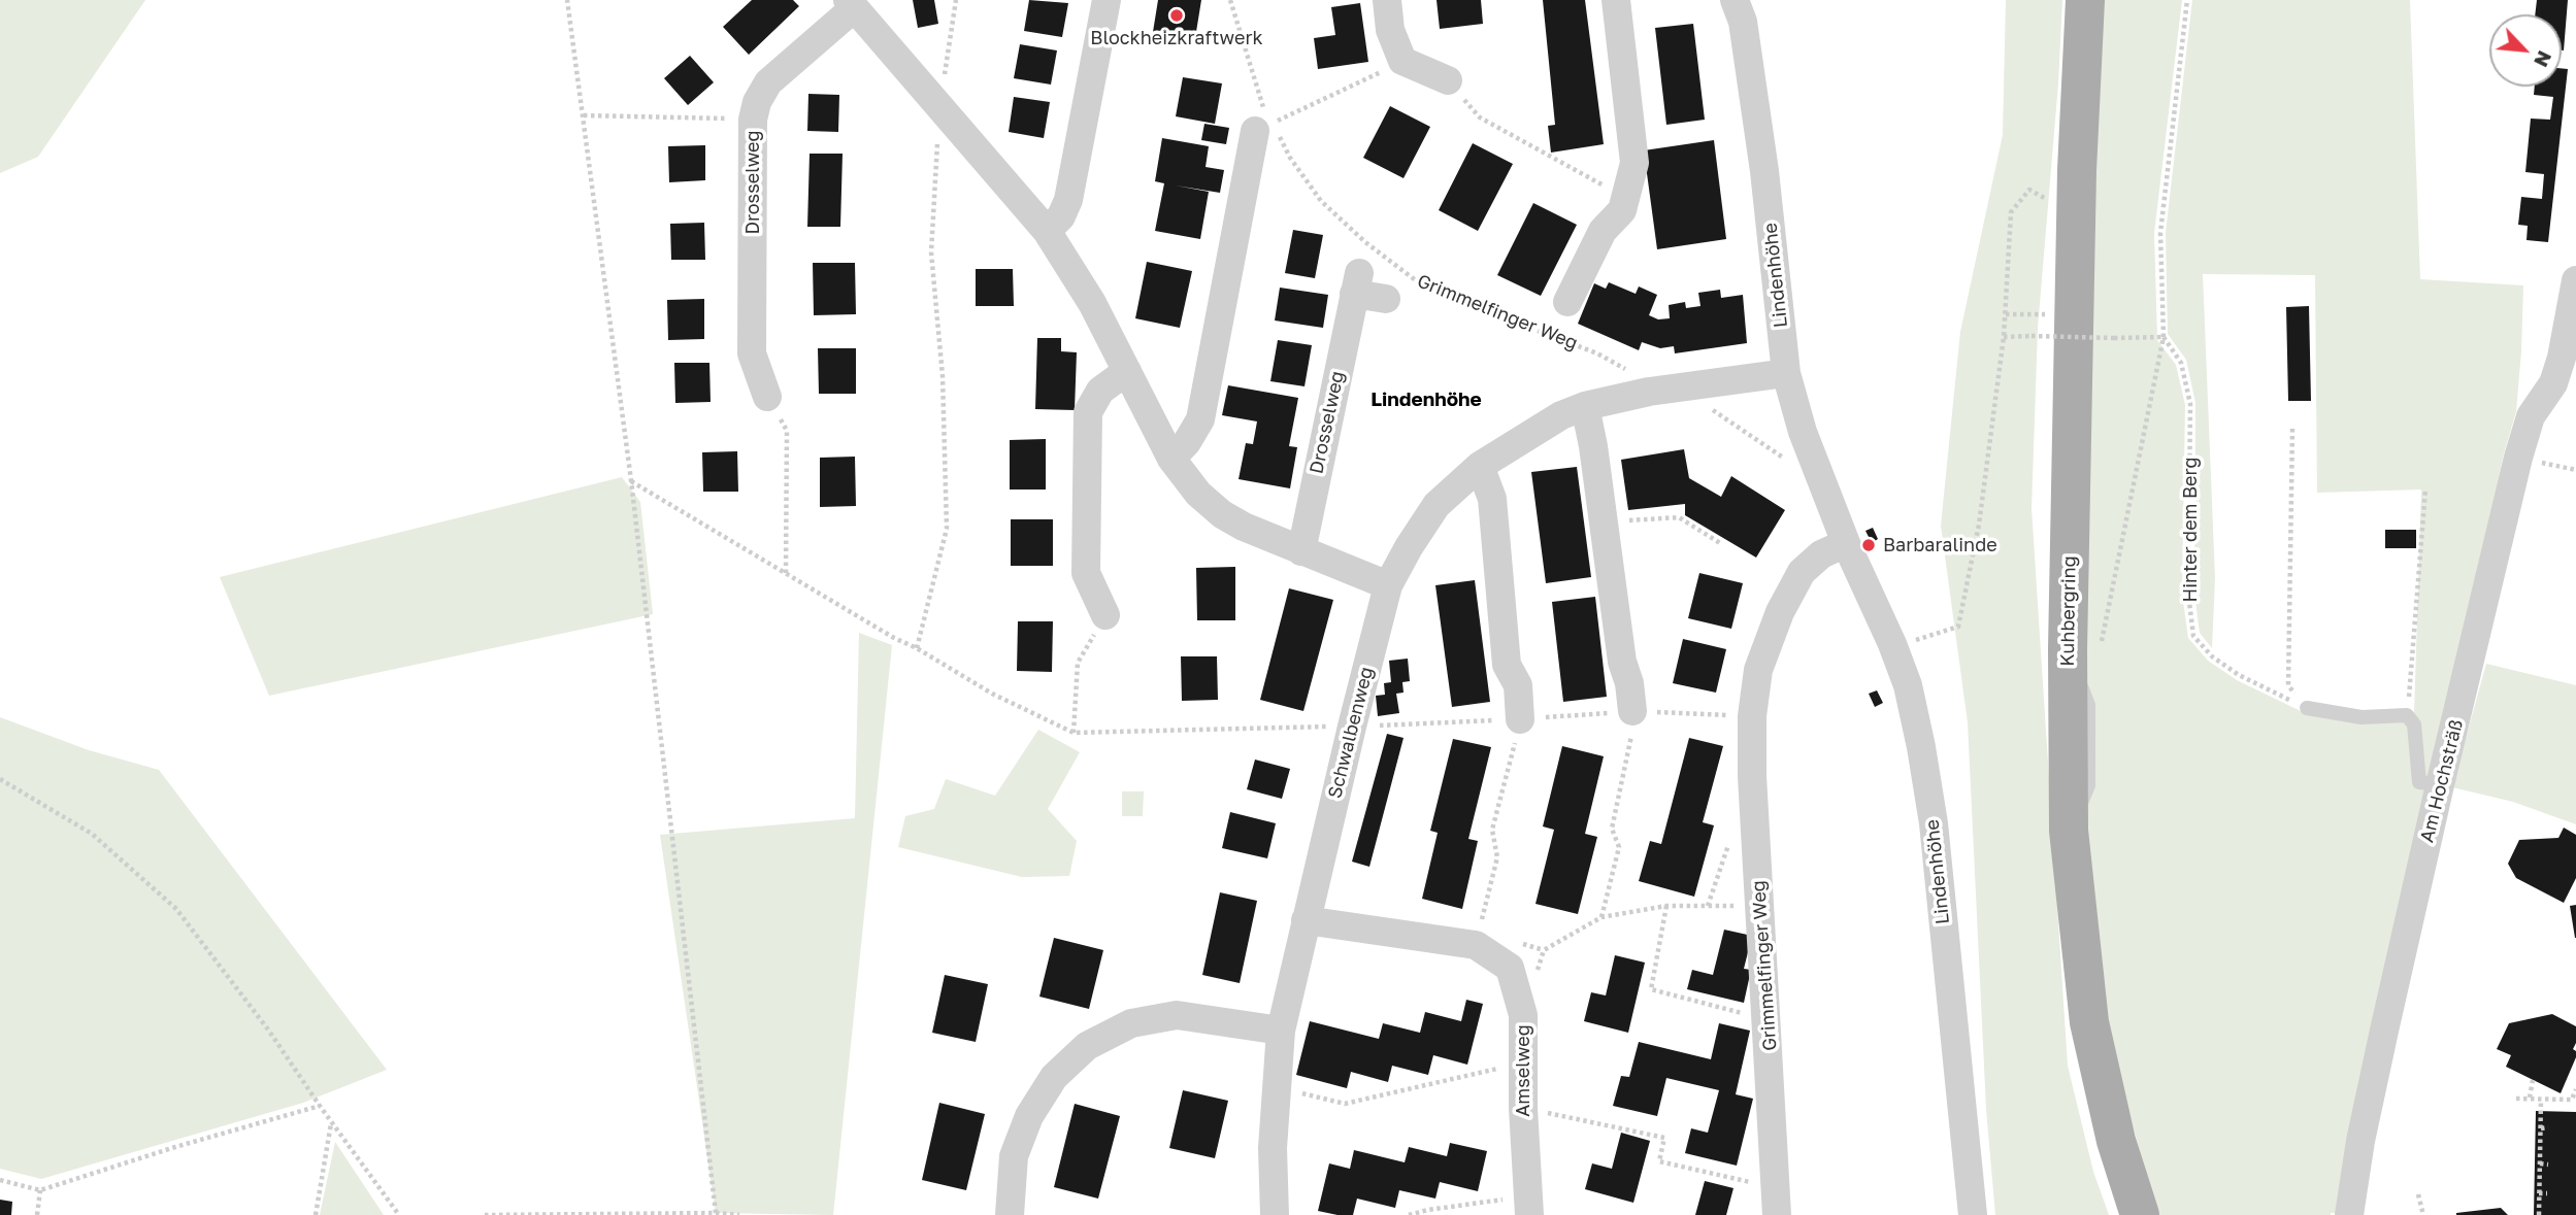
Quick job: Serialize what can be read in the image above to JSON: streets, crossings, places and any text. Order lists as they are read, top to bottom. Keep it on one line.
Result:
{"streets":{"main road":["Kuhbergring"],"street":["Drosselweg","Lindenhöhe","Grimmelfinger Weg","Schwalbenweg","Am Hochsträß","Amselweg"],"path":["Hinter dem Berg"]},"crossings":[["Drosselweg","Schwalbenweg"],["Lindenhöhe","Schwalbenweg"],["Grimmelfinger Weg","Schwalbenweg"],["Schwalbenweg","Amselweg"]],"districts":["Lindenhöhe"],"places":["Blockheizkraftwerk","Barbaralinde"],"north":"bottom right"}
